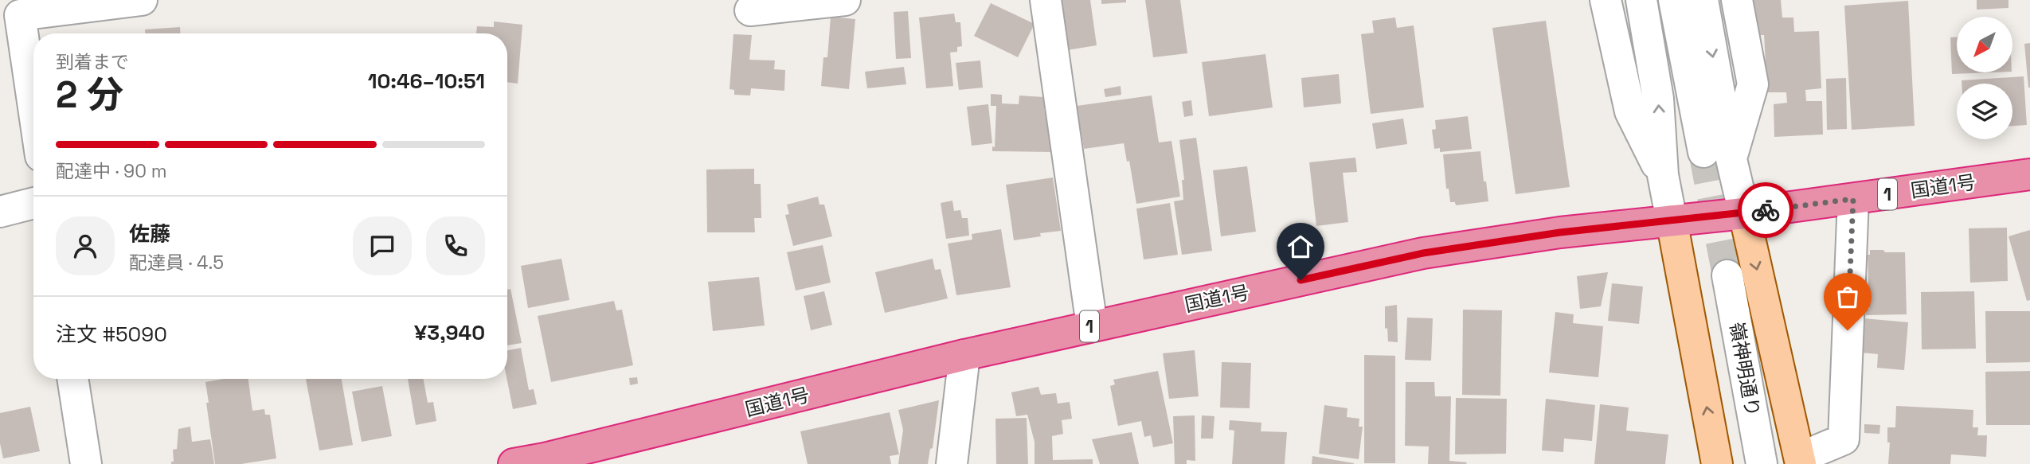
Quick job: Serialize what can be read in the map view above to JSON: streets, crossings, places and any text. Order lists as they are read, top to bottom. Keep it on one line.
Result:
{"streets":{"highway":["国道1号","1"],"street":["嶺神明通り"]},"north":"bottom left","page":{"heading":["2 分","到着まで","10:46–10:51"],"panel":["佐藤","配達員 · 4.5","注文 #5090","¥3,940"],"bar":"配達中 · 90 m"}}
